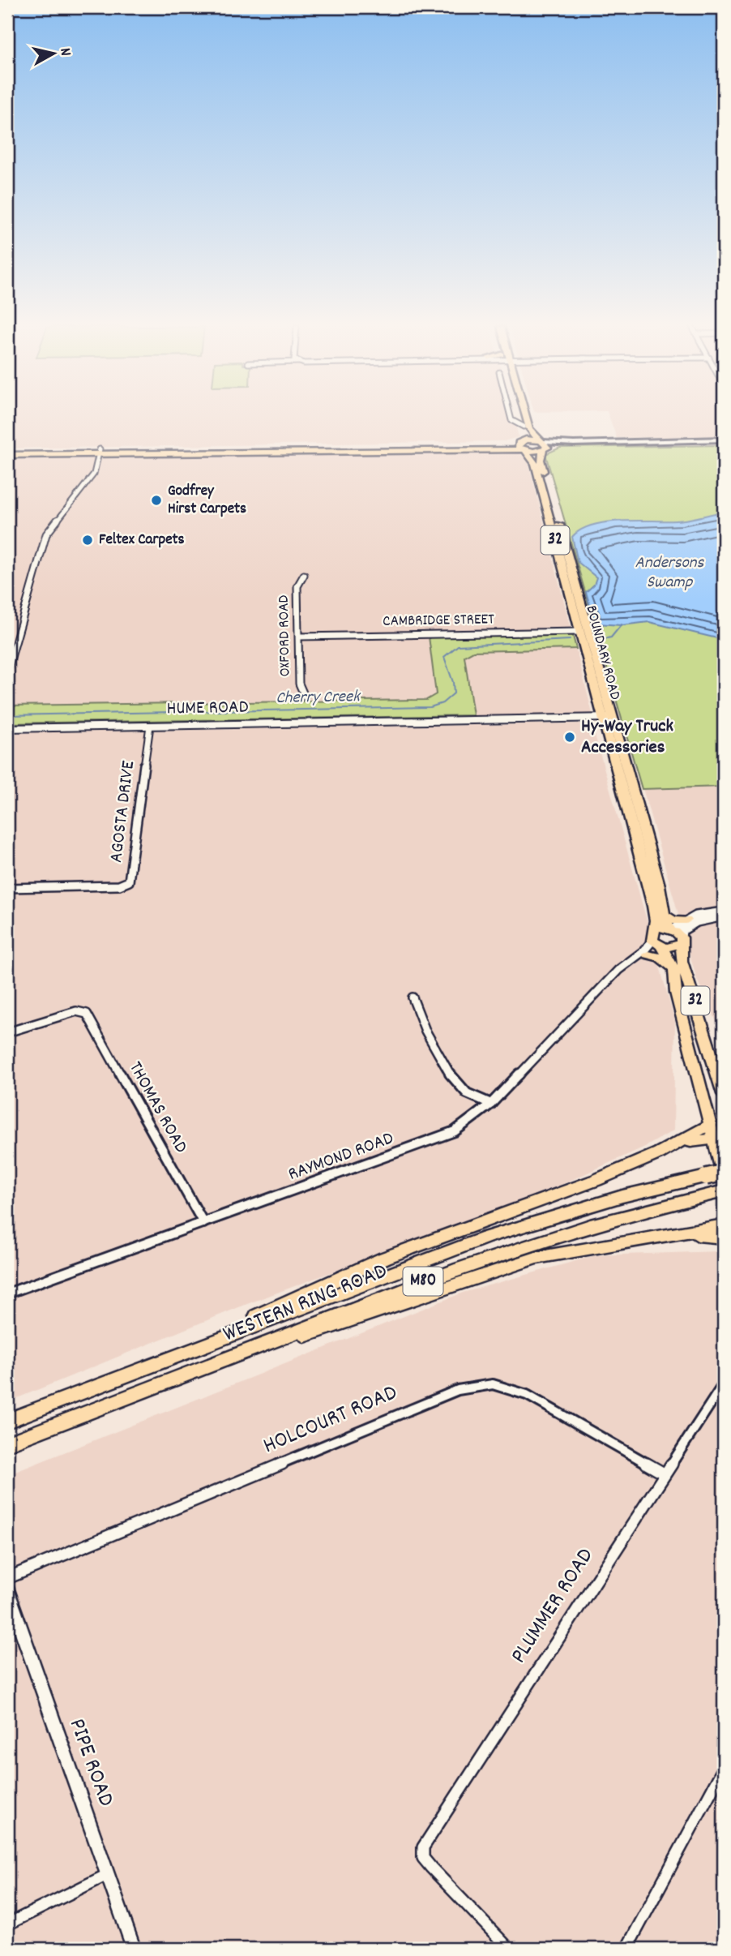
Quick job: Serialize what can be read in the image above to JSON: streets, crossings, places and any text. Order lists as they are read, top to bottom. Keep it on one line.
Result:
{"streets":{"highway":["M80","WESTERN RING ROAD"],"main road":["32","BOUNDARY ROAD"],"street":["CAMBRIDGE STREET","OXFORD ROAD","HUME ROAD","AGOSTA DRIVE","THOMAS ROAD","RAYMOND ROAD","HOLCOURT ROAD","PLUMMER ROAD","PIPE ROAD"]},"crossings":[["32","BOUNDARY ROAD"],["CAMBRIDGE STREET","OXFORD ROAD"],["CAMBRIDGE STREET","BOUNDARY ROAD"],["BOUNDARY ROAD","HUME ROAD"],["BOUNDARY ROAD","RAYMOND ROAD"],["BOUNDARY ROAD","WESTERN RING ROAD"],["HUME ROAD","AGOSTA DRIVE"],["THOMAS ROAD","RAYMOND ROAD"],["HOLCOURT ROAD","PLUMMER ROAD"]],"water":["Andersons Swamp","Cherry Creek"],"places":["Godfrey Hirst Carpets","Feltex Carpets","Hy-Way Truck Accessories"],"north":"right"}
